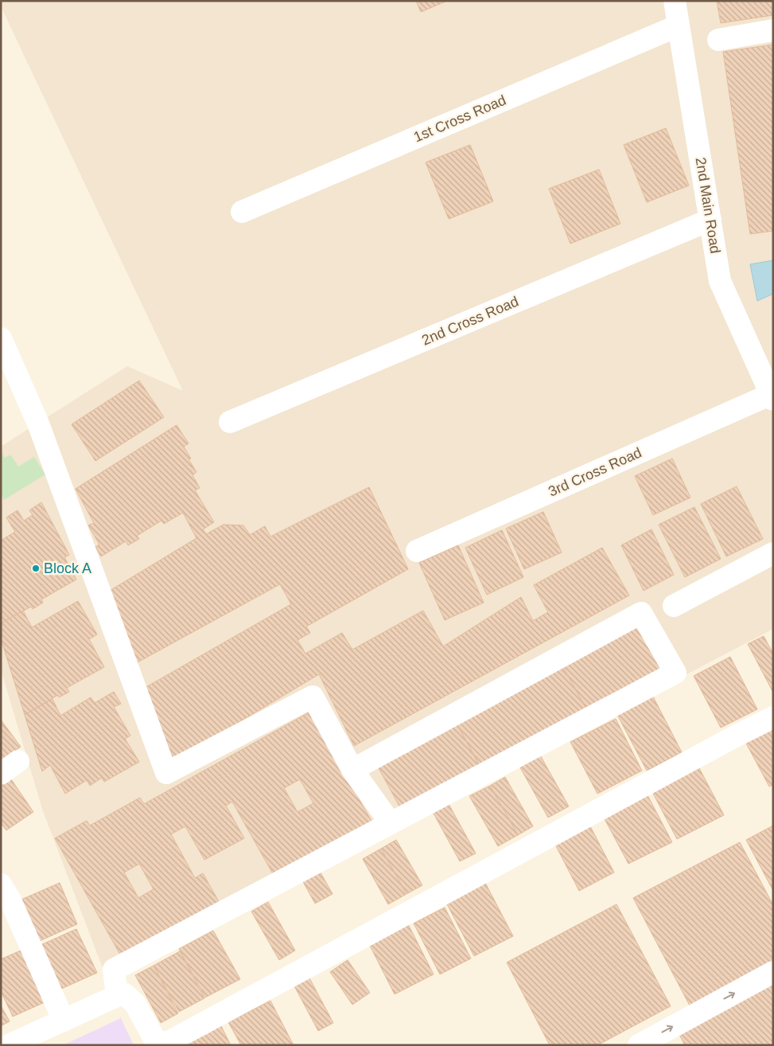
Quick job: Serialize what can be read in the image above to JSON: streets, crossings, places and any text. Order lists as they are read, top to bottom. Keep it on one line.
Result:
{"streets":{"street":["1st Cross Road","2nd Main Road","2nd Cross Road","3rd Cross Road"]},"crossings":[["1st Cross Road","2nd Main Road"],["2nd Main Road","2nd Cross Road"],["2nd Main Road","3rd Cross Road"]],"places":["Block A"]}
